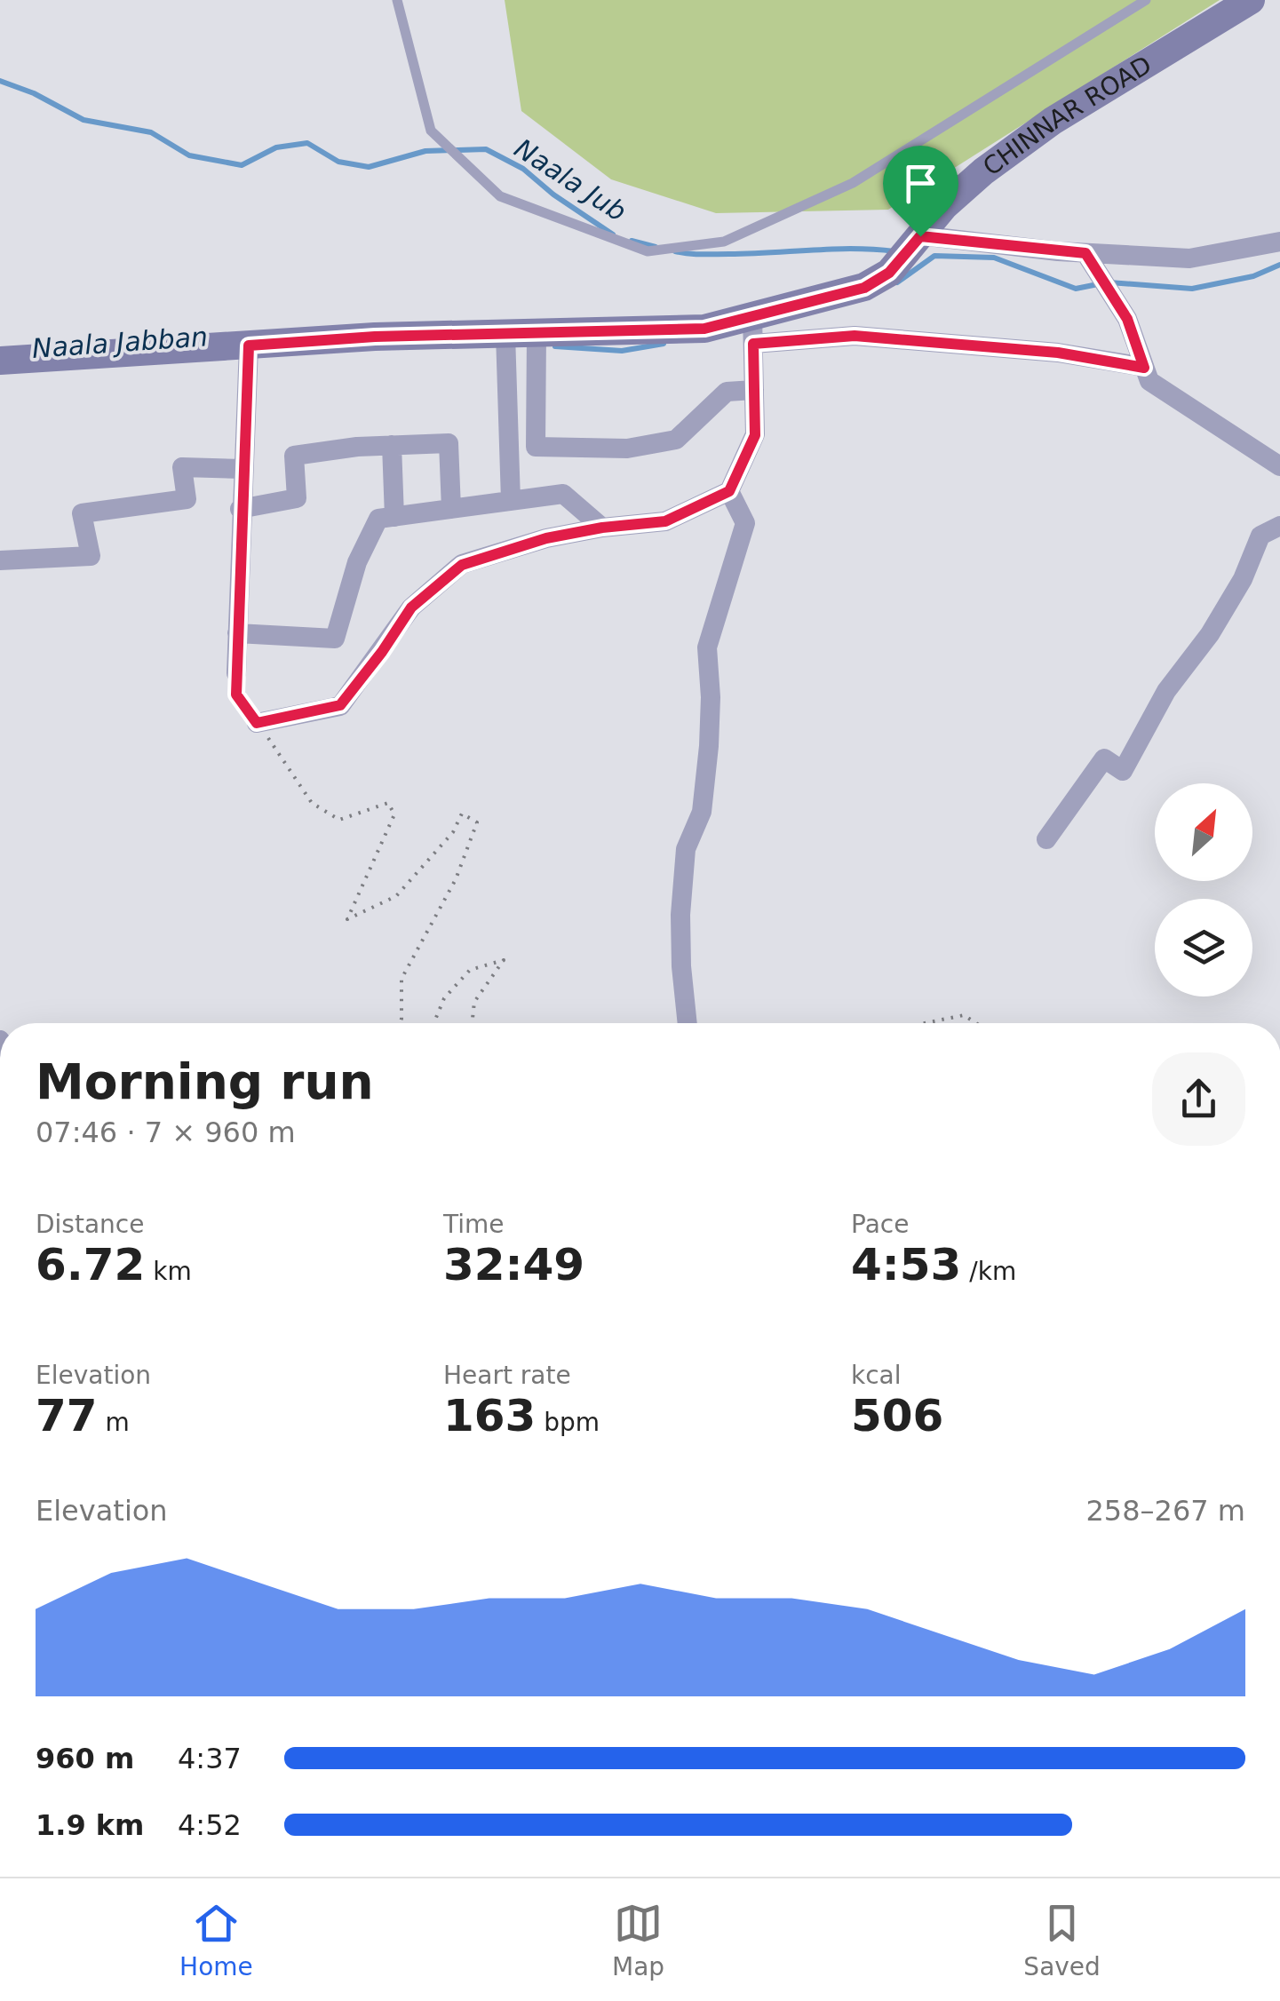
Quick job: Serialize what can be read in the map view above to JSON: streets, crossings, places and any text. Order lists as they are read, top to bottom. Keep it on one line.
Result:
{"streets":{"main road":["CHINNAR ROAD"]},"water":["Naala Jub","Naala Jabban"],"north":"top right","page":{"heading":["Morning run","07:46 · 7 × 960 m"],"stats":[["Distance","6.72 km"],["Time","32:49"],["Pace","4:53 /km"],["Elevation","77 m"],["Heart rate","163 bpm"],["kcal","506"]],"chart":["Elevation","258–267 m"],"list":[{"name":"960 m","note":"4:37"},{"name":"1.9 km","note":"4:52"}],"tabs":["Home","Map","Saved"]}}
